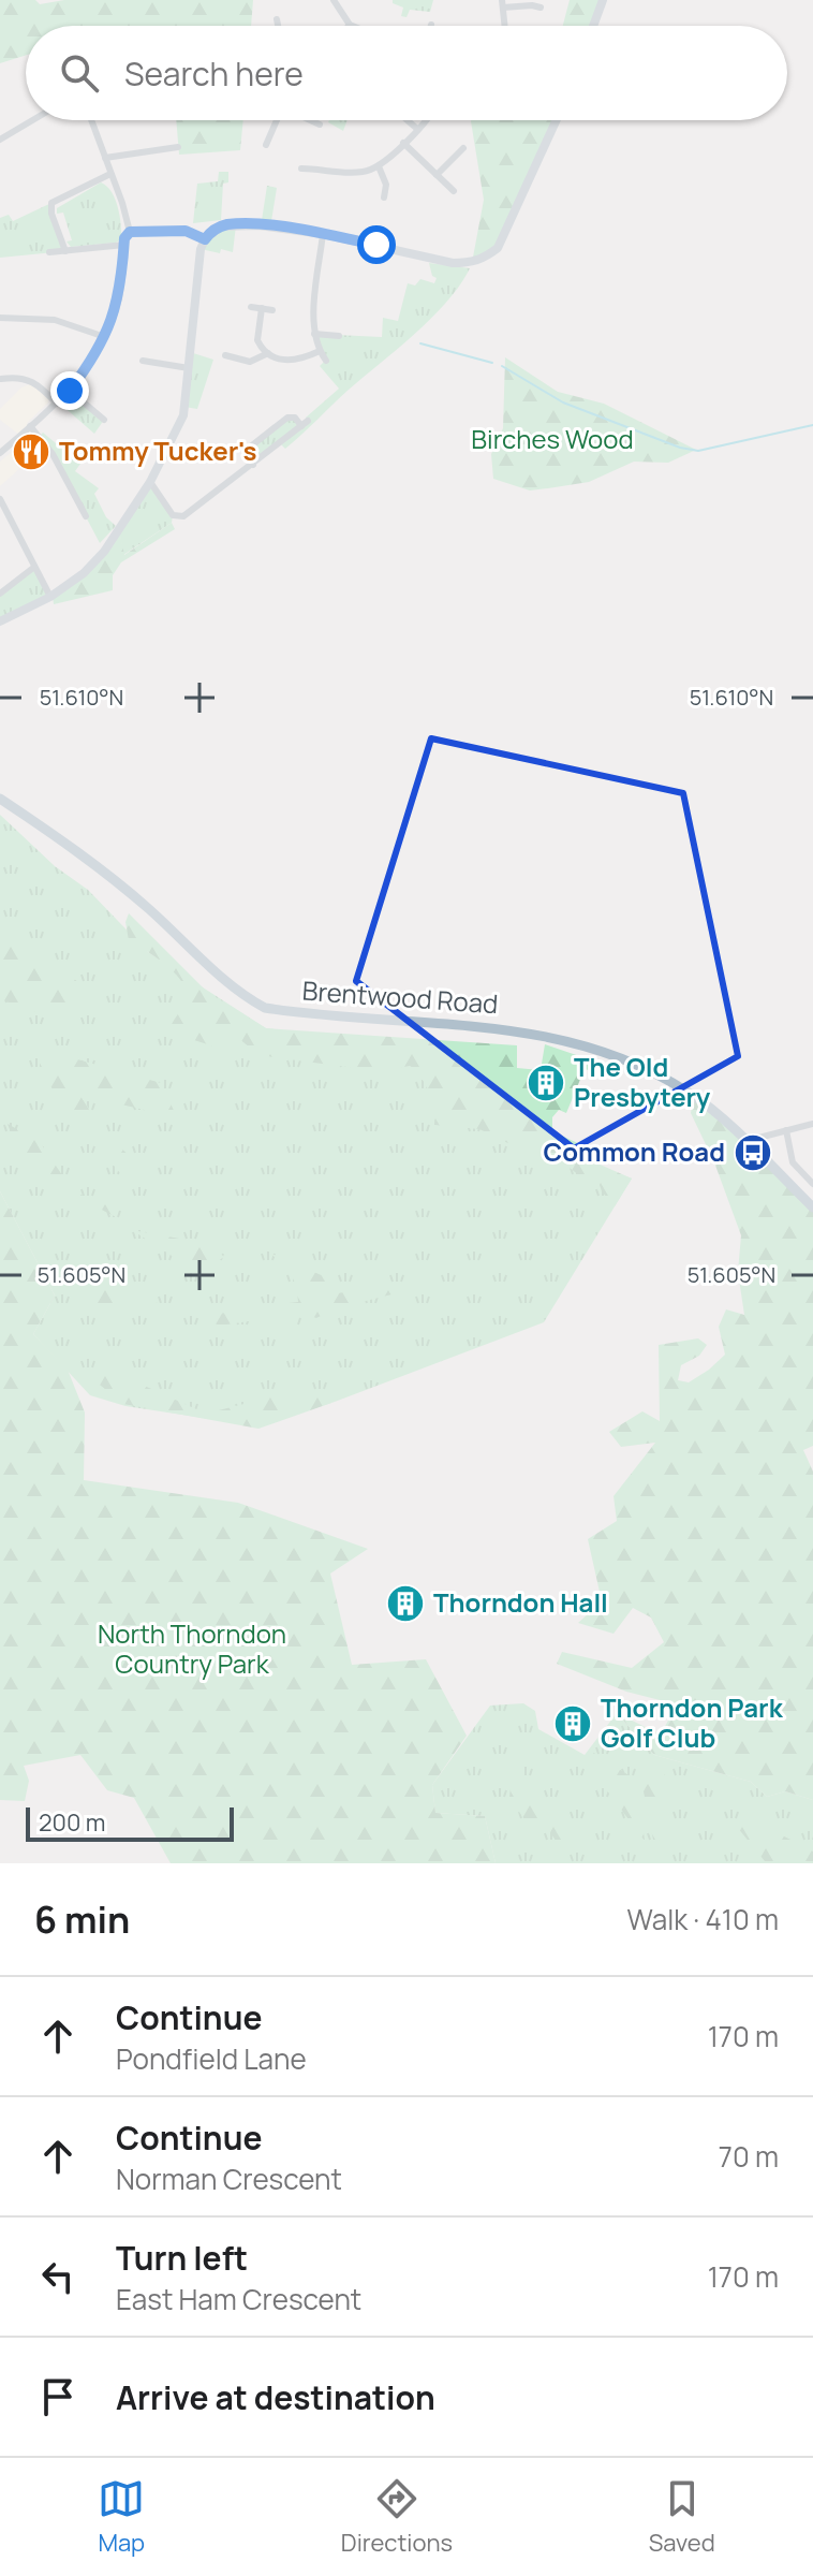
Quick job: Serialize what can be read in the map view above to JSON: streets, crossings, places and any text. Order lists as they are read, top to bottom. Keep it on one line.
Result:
{"streets":{"main road":["Brentwood Road"]},"parks":["Birches Wood","North Thorndon Country Park"],"places":{"restaurant":["Tommy Tucker's"],"building":["The Old Presbytery","Thorndon Hall","Thorndon Park Golf Club"],"bus stop":["Common Road"]},"scale_bar":"200 m","page":{"search":"Search here","scale":"200 m","heading":["6 min","Walk · 410 m"],"list":[["Continue","Pondfield Lane","170 m"],["Continue","Norman Crescent","70 m"],["Turn left","East Ham Crescent","170 m"],"Arrive at destination"],"nav":["Map","Directions","Saved"]},"coordinates":["51.610°N","51.605°N"]}
